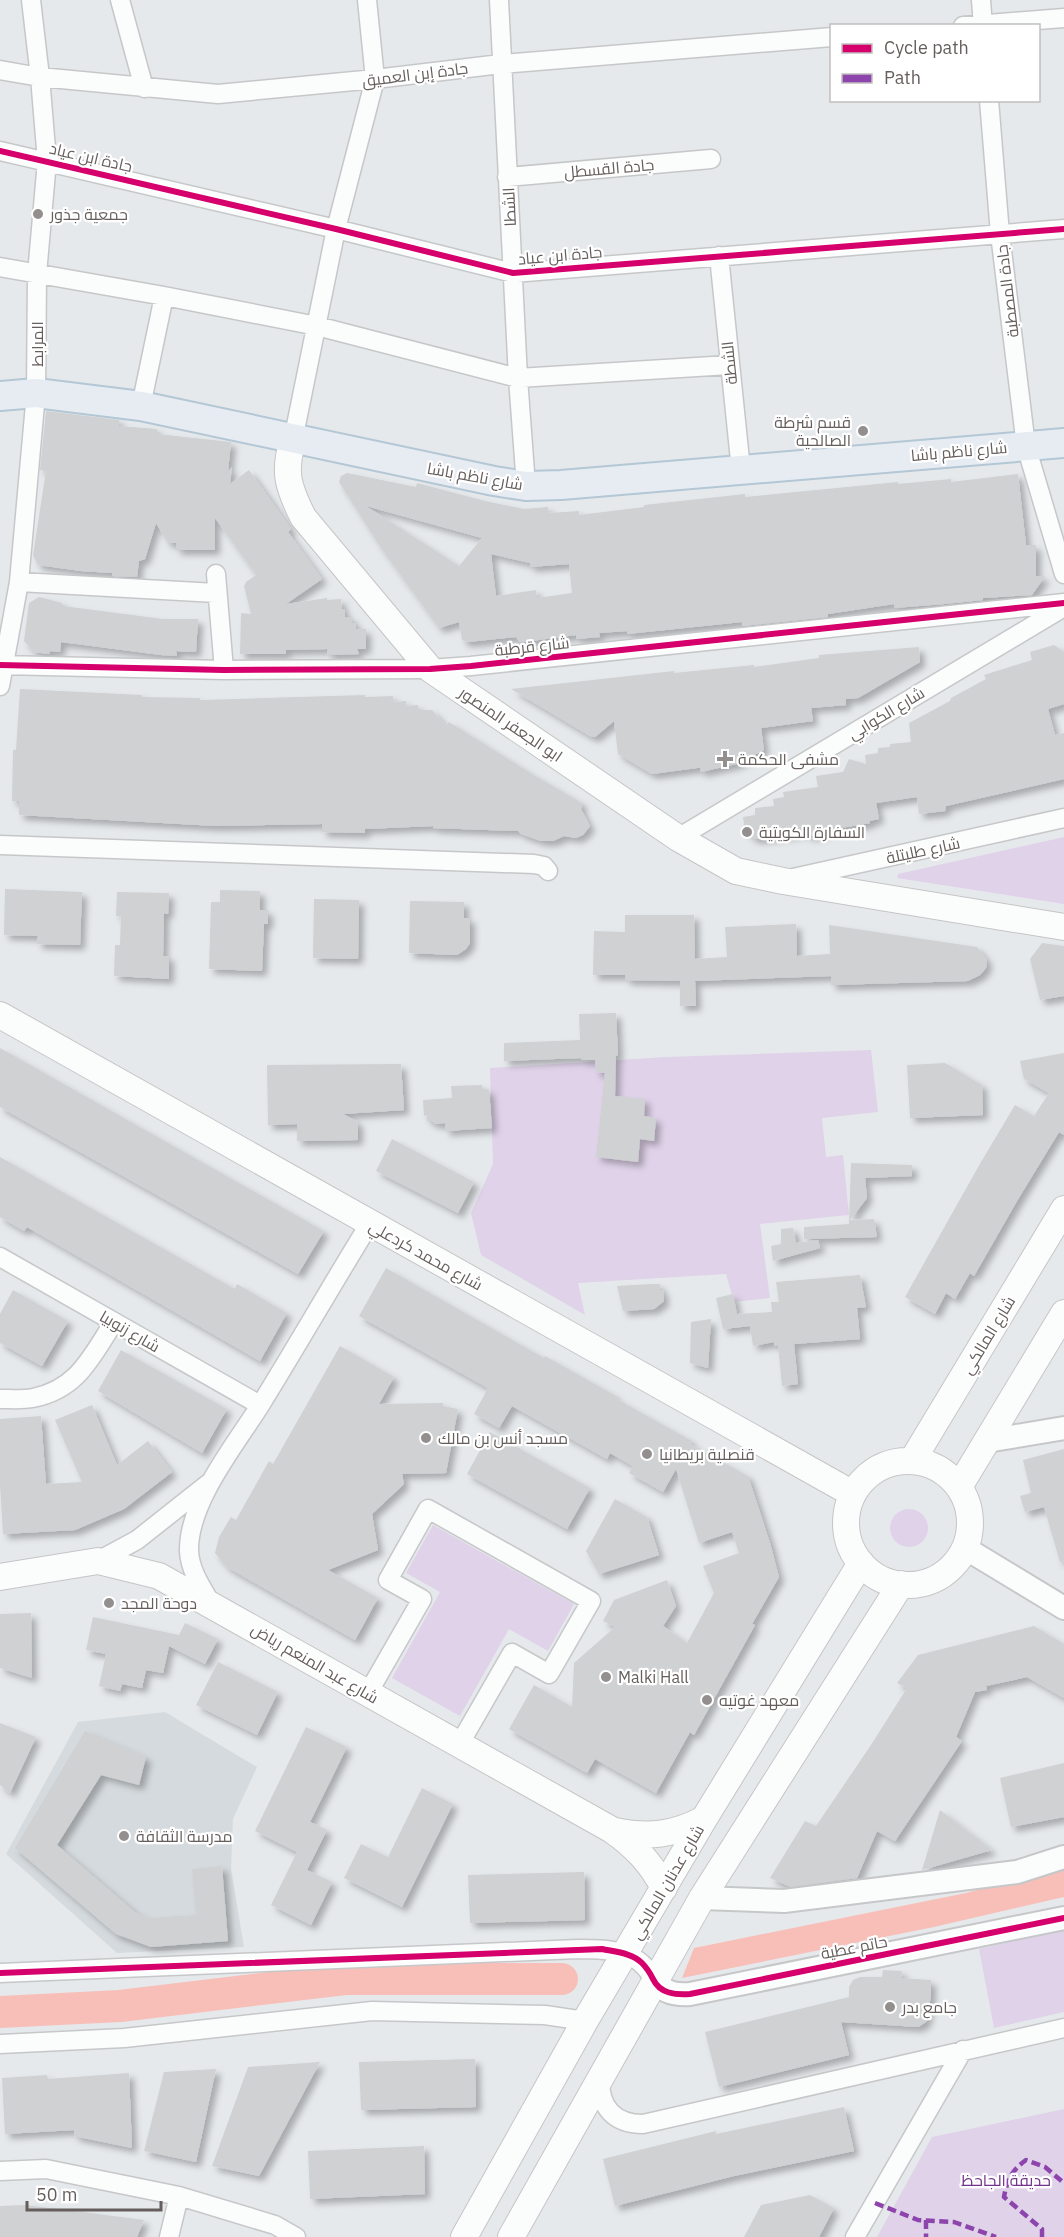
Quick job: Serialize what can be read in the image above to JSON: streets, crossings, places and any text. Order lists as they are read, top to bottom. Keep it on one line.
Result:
{"streets":{"main road":["شارع ناظم باشا","ابو الجعفر المنصور","شارع محمد كردعلي","شارع المالكي","شارع عبد المنعم رياض","شارع عدنان المالكي"],"street":["جادة إبن العميق","جادة ابن عياد","جادة القسطل","الشطا","جادة المصطبة","المرابط","الشطة","شارع قرطبة","شارع الكوابي","شارع طليتلة","شارع زنوبيا","حاتم عطية"]},"crossings":[["جادة إبن العميق","الشطا"],["جادة إبن العميق","المرابط"],["جادة ابن عياد","الشطا"],["جادة ابن عياد","جادة المصطبة"],["جادة ابن عياد","المرابط"],["جادة ابن عياد","الشطة"],["جادة القسطل","الشطا"],["الشطا","شارع ناظم باشا"],["جادة المصطبة","شارع ناظم باشا"],["المرابط","شارع ناظم باشا"],["المرابط","شارع قرطبة"],["الشطة","شارع ناظم باشا"],["شارع ناظم باشا","ابو الجعفر المنصور"],["شارع قرطبة","شارع الكوابي"],["شارع قرطبة","ابو الجعفر المنصور"],["شارع الكوابي","ابو الجعفر المنصور"],["ابو الجعفر المنصور","شارع طليتلة"],["شارع محمد كردعلي","شارع المالكي"],["شارع محمد كردعلي","شارع عدنان المالكي"],["شارع المالكي","شارع عدنان المالكي"],["شارع عبد المنعم رياض","شارع عدنان المالكي"]],"parks":["حديقة الجاحظ"],"places":{"other":["جمعية جذور","قسم شرطة الصالحية","السفارة الكويتية","مسجد أنس بن مالك","قنصلية بريطانيا","دوحة المجد","Malki Hall","معهد غوتيه","مدرسة الثقافة","جامع بدر"],"health":["مشفى الحكمة"]},"legend":["Cycle path","Path"],"scale_bar":"50 m"}
